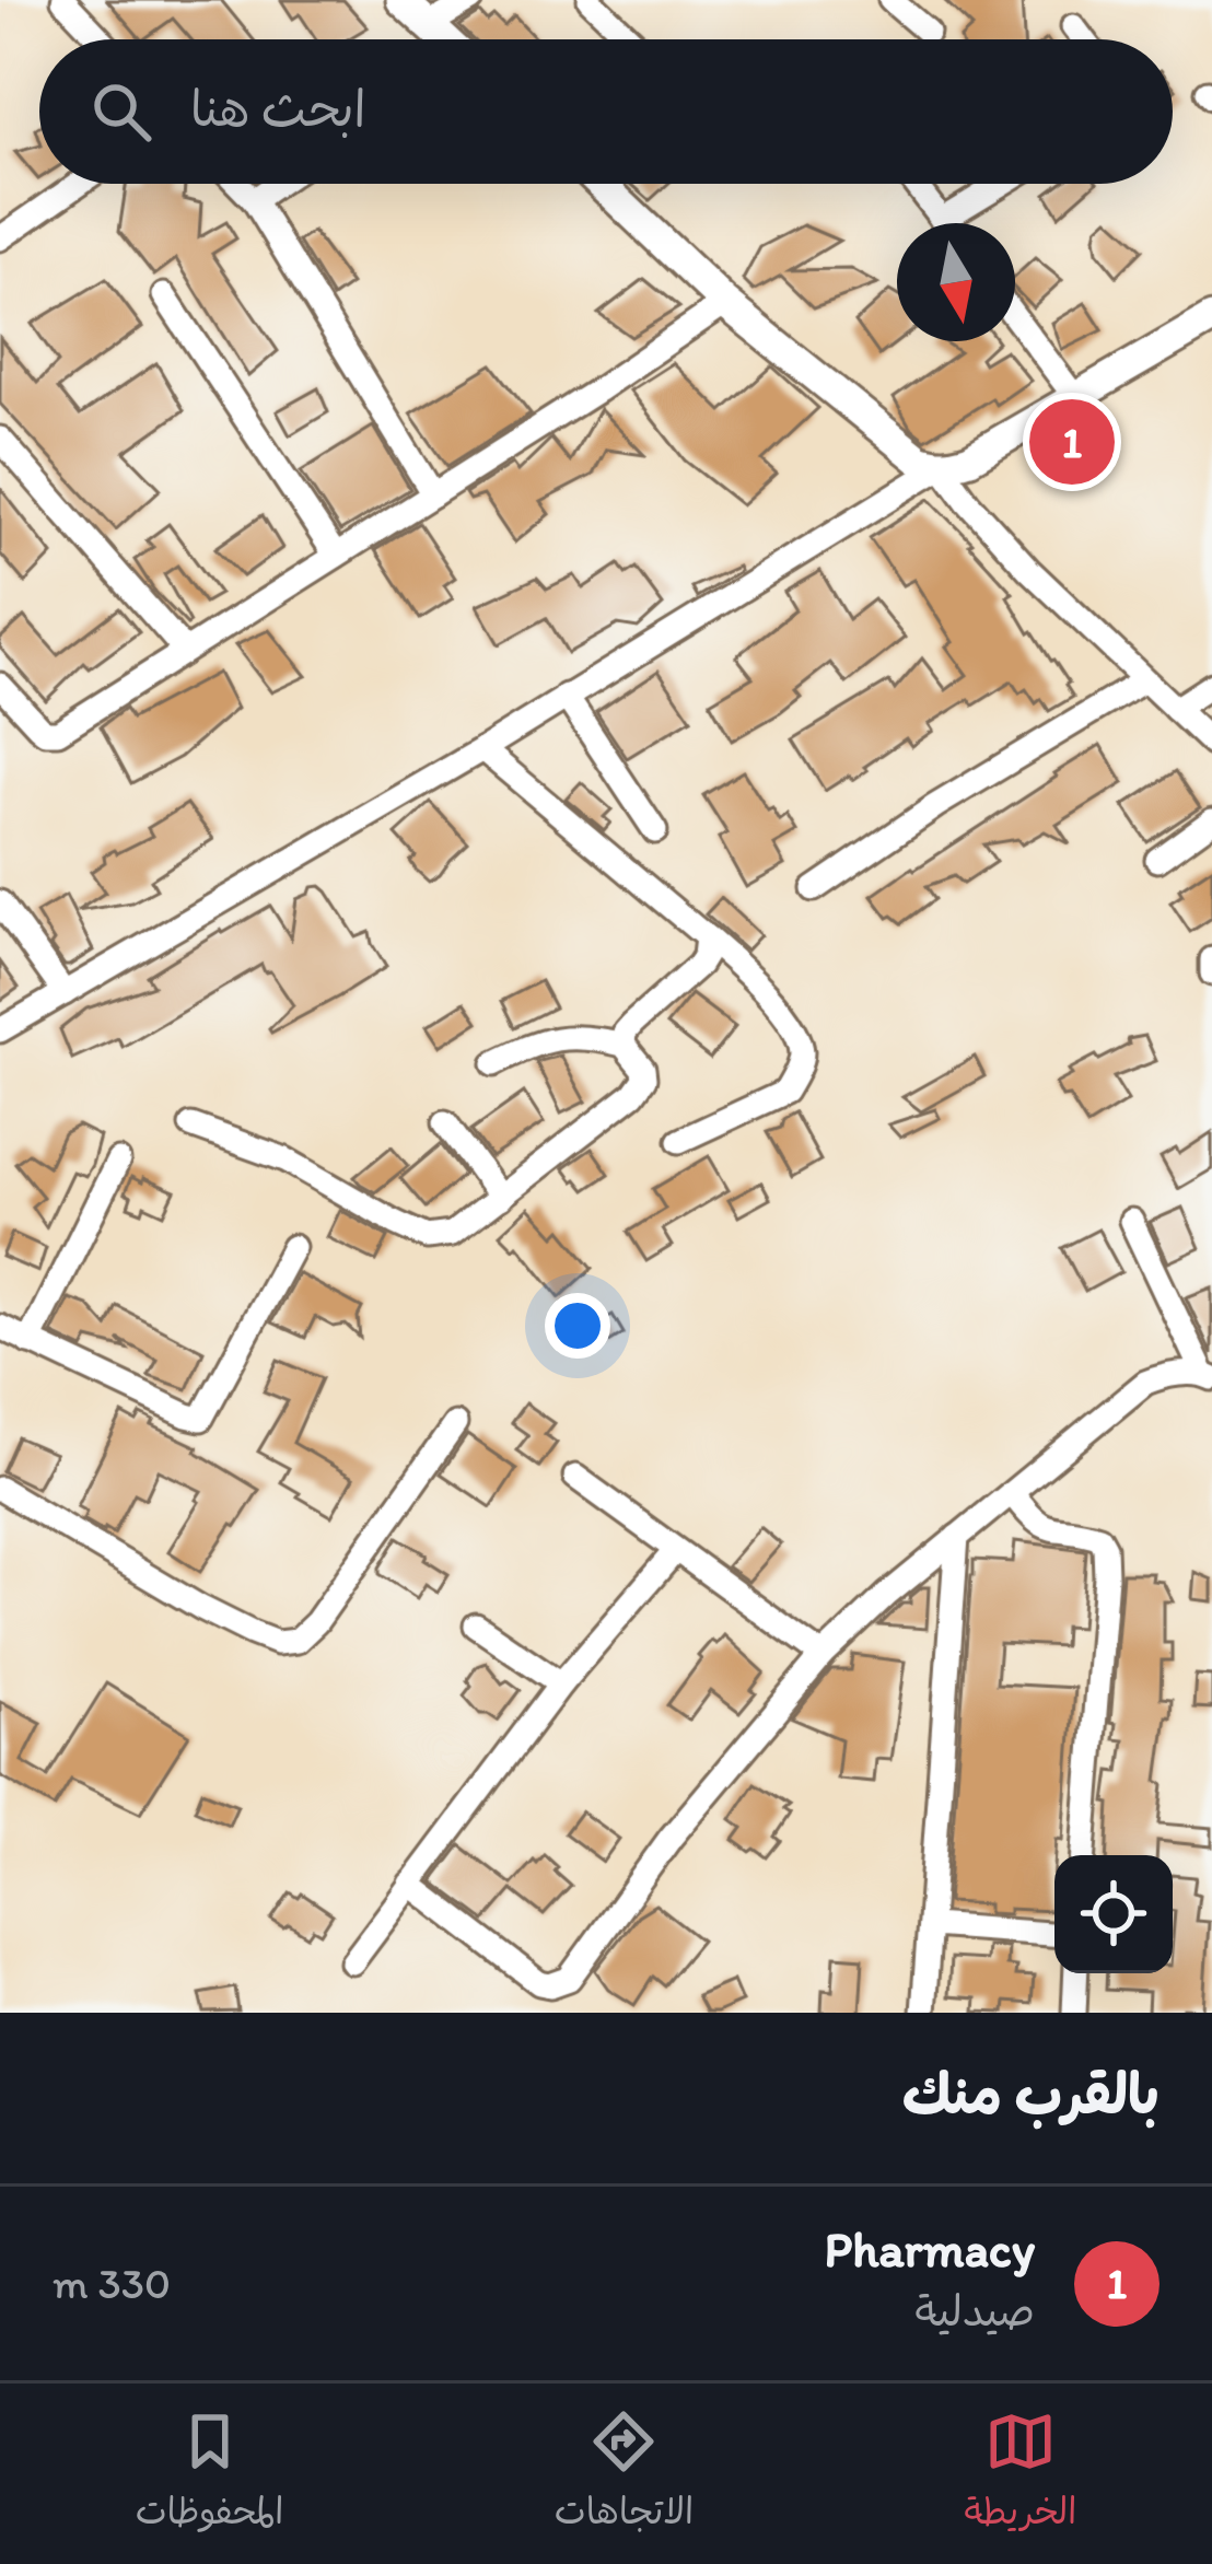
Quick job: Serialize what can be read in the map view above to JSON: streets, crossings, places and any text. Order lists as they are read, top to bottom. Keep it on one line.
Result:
{"north":"bottom","page":{"search":"ابحث هنا","pins":"1","heading":"بالقرب منك","list":[{"mark":"1","name":"Pharmacy","note":"صيدلية","value":"330 m"}],"nav":["الخريطة","الاتجاهات","المحفوظات"]}}
